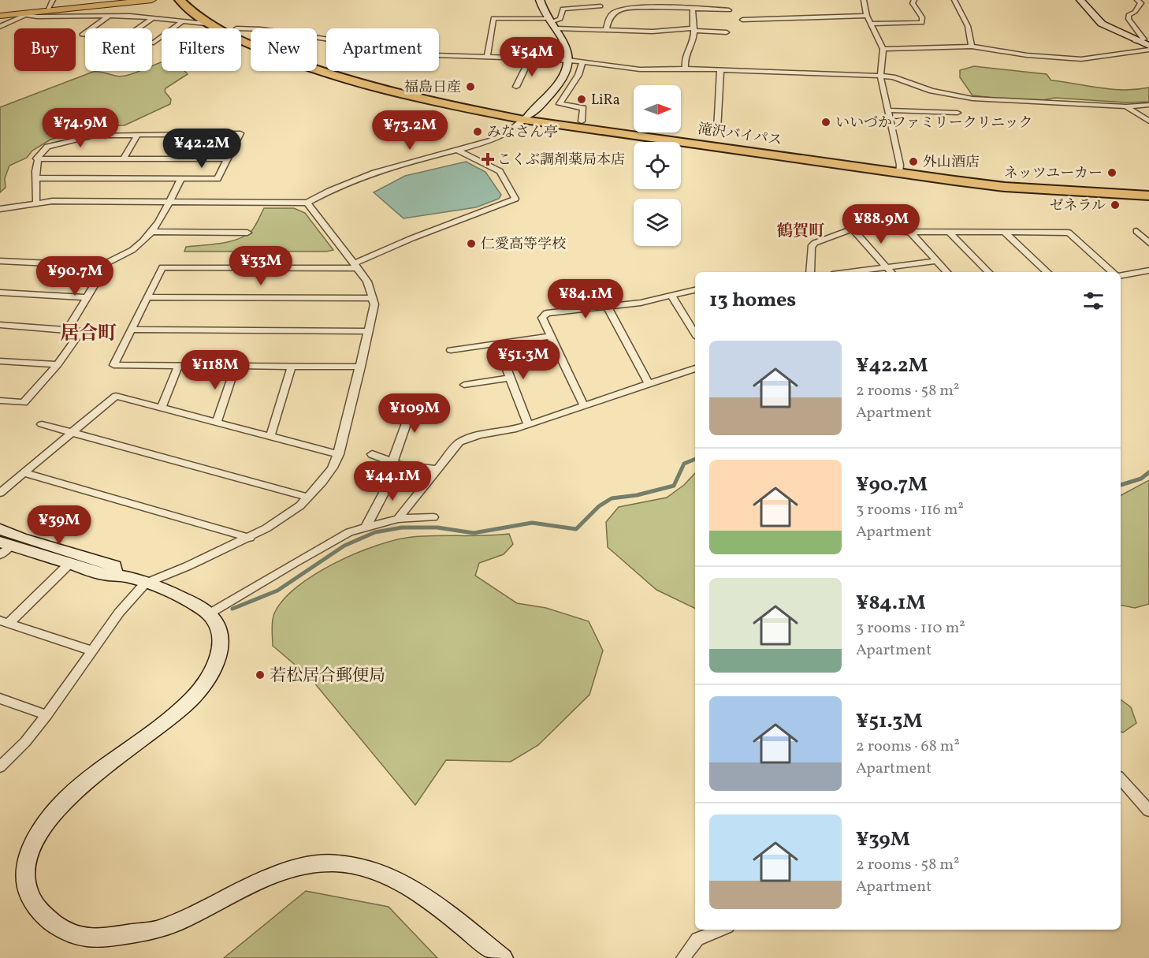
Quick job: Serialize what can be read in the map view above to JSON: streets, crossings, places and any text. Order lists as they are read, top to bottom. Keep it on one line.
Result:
{"streets":{"highway":["滝沢バイパス"]},"districts":["鶴賀町","居合町"],"places":{"other":["福島日産","LiRa","いいづかファミリークリニック","みなさん亭","外山酒店","ネッツユーカー","ゼネラル","仁愛高等学校","若松居合郵便局"],"health":["こくぶ調剤薬局本店"]},"north":"right","page":{"chip":["Buy","Rent","Filters","New","Apartment"],"price":["¥54M","¥74.9M","¥73.2M","¥42.2M","¥88.9M","¥33M","¥90.7M","¥84.1M","¥51.3M","¥118M","¥109M","¥44.1M","¥39M"],"heading":"13 homes","list":[{"name":"¥42.2M","note":"2 rooms · 58 m² · Apartment"},{"name":"¥90.7M","note":"3 rooms · 116 m² · Apartment"},{"name":"¥84.1M","note":"3 rooms · 110 m² · Apartment"},{"name":"¥51.3M","note":"2 rooms · 68 m² · Apartment"},{"name":"¥39M","note":"2 rooms · 58 m² · Apartment"}]}}
